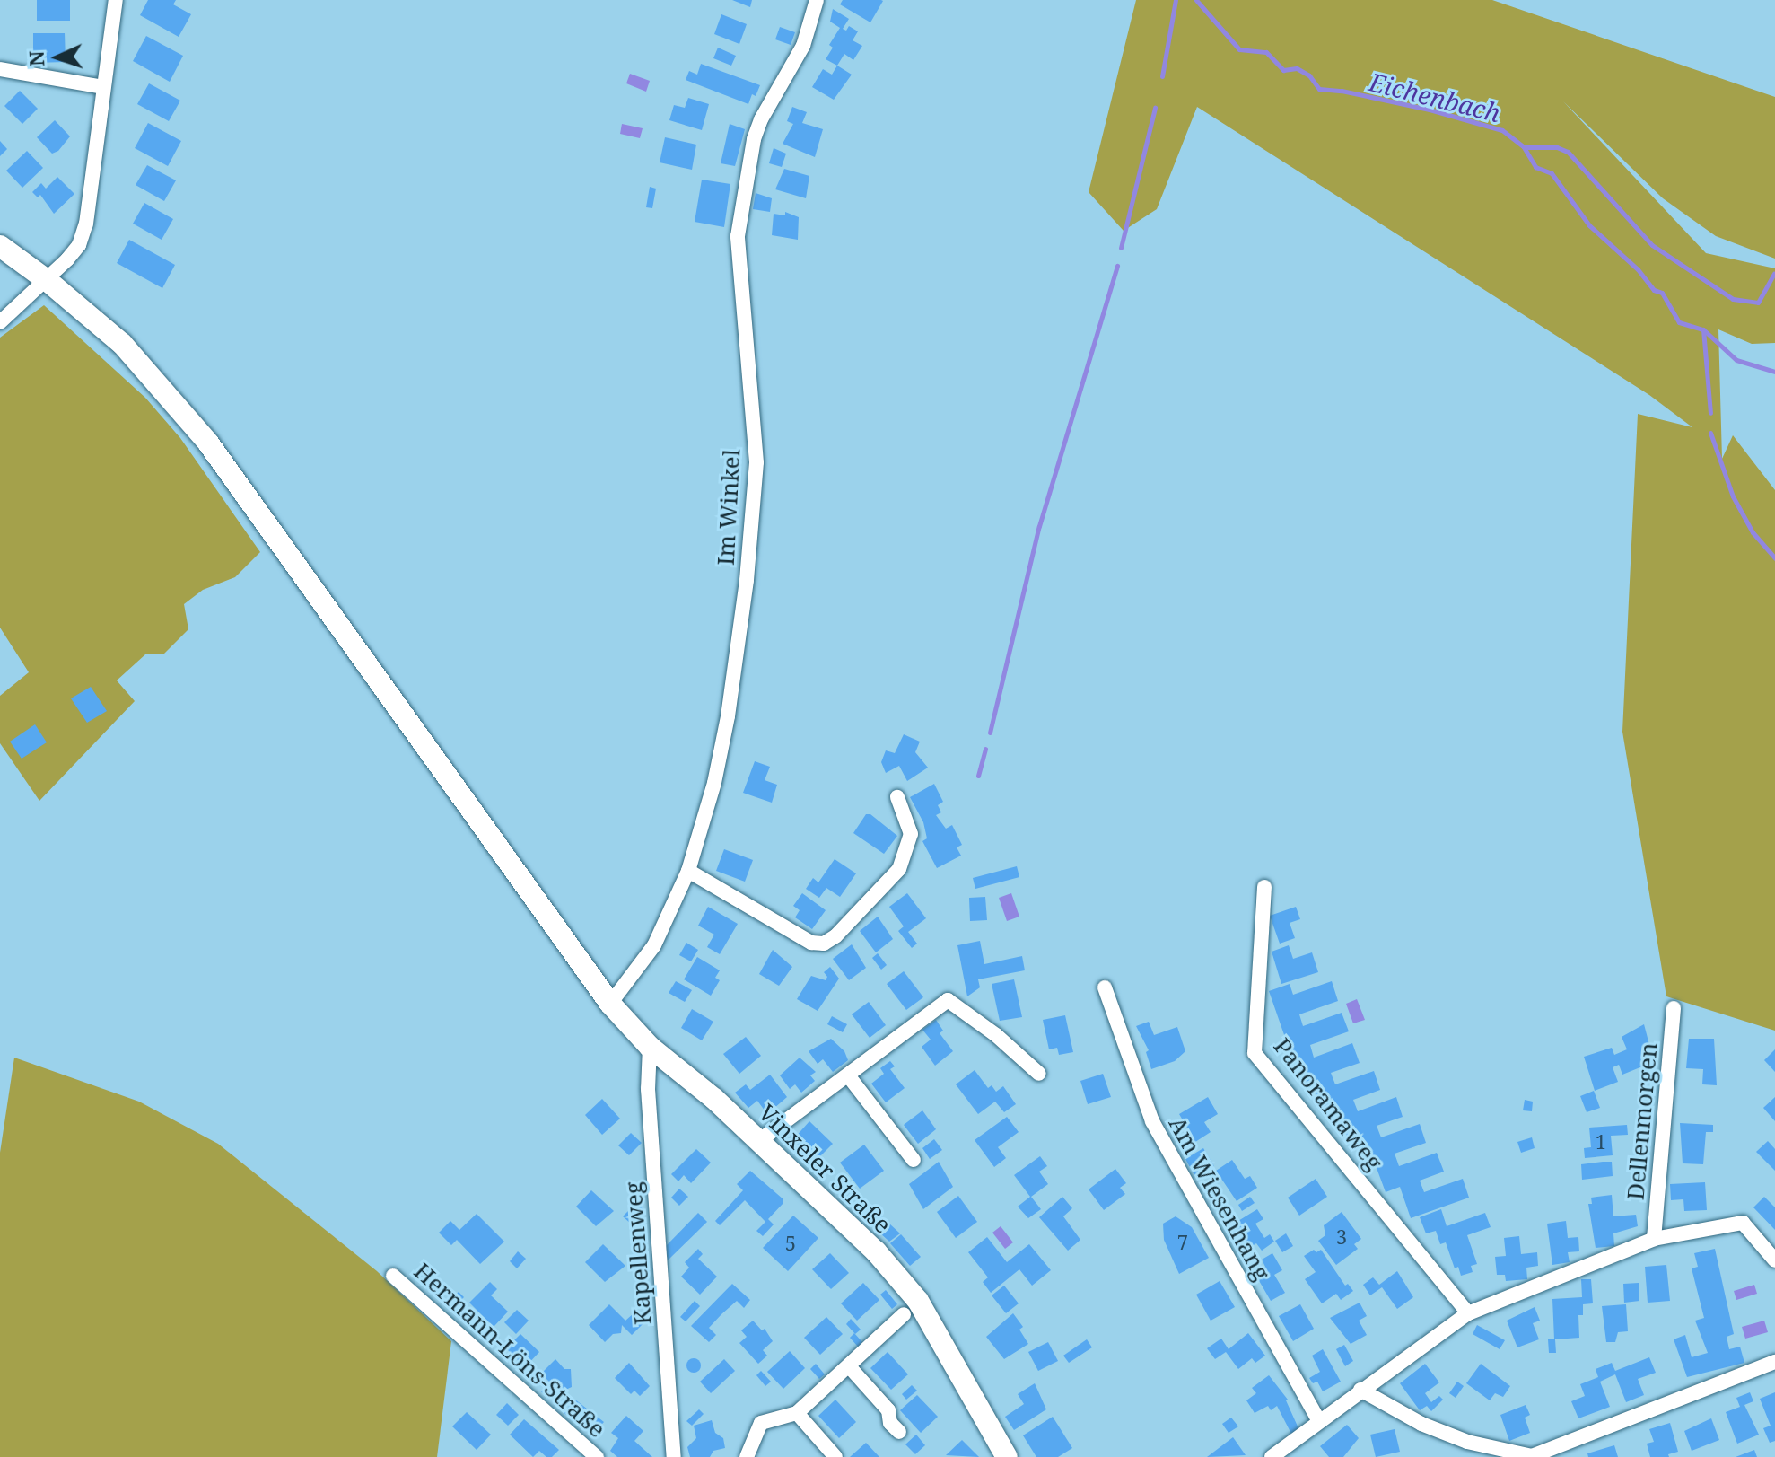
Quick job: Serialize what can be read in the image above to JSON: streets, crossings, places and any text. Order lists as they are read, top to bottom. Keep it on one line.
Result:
{"streets":{"main road":["Vinxeler Straße"],"street":["Im Winkel","Panoramaweg","Dellenmorgen","Am Wiesenhang","Kapellenweg","Hermann-Löns-Straße"]},"crossings":[["Im Winkel","Vinxeler Straße"],["Vinxeler Straße","Kapellenweg"]],"water":["Eichenbach"],"house_numbers":["1","3","7","5"],"north":"left"}
